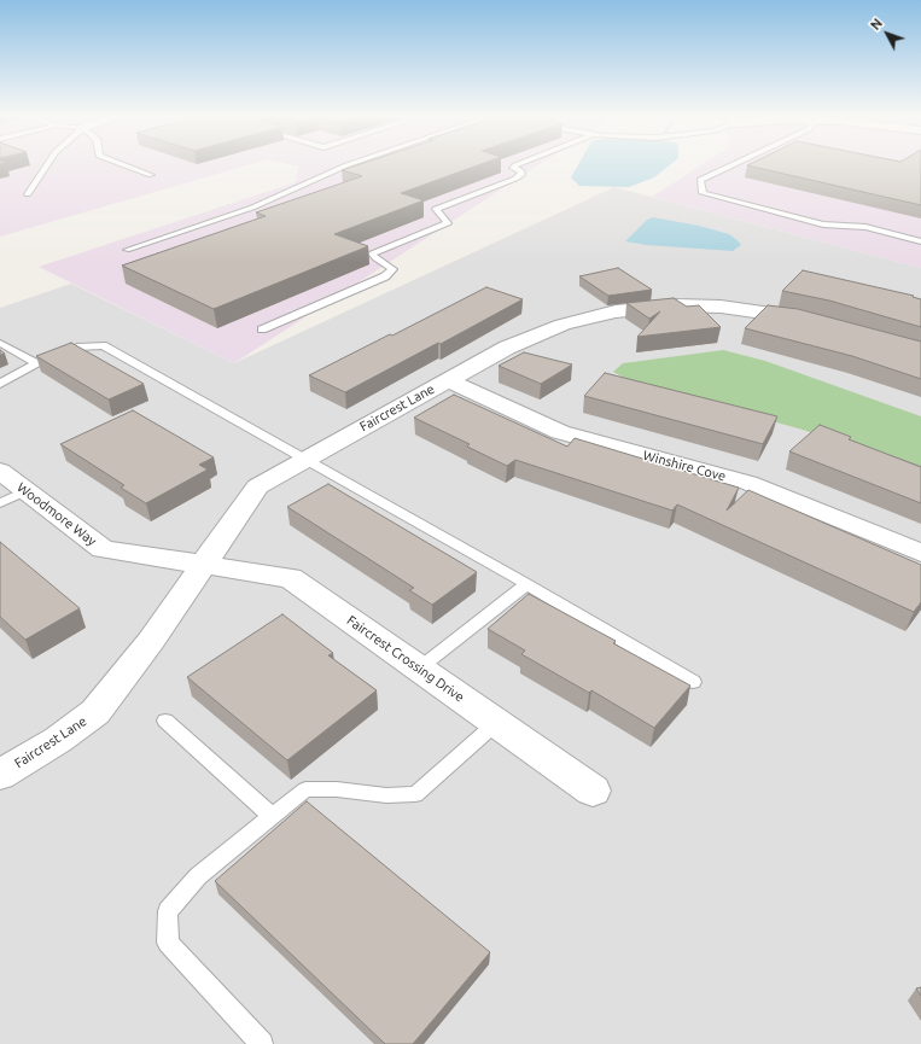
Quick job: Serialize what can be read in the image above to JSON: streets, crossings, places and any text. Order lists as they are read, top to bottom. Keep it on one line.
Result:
{"streets":{"street":["Faircrest Lane","Winshire Cove","Woodmore Way","Faircrest Crossing Drive"]},"crossings":[["Faircrest Lane","Winshire Cove"],["Faircrest Lane","Woodmore Way"],["Faircrest Lane","Faircrest Crossing Drive"],["Woodmore Way","Faircrest Crossing Drive"]],"north":"top left"}
